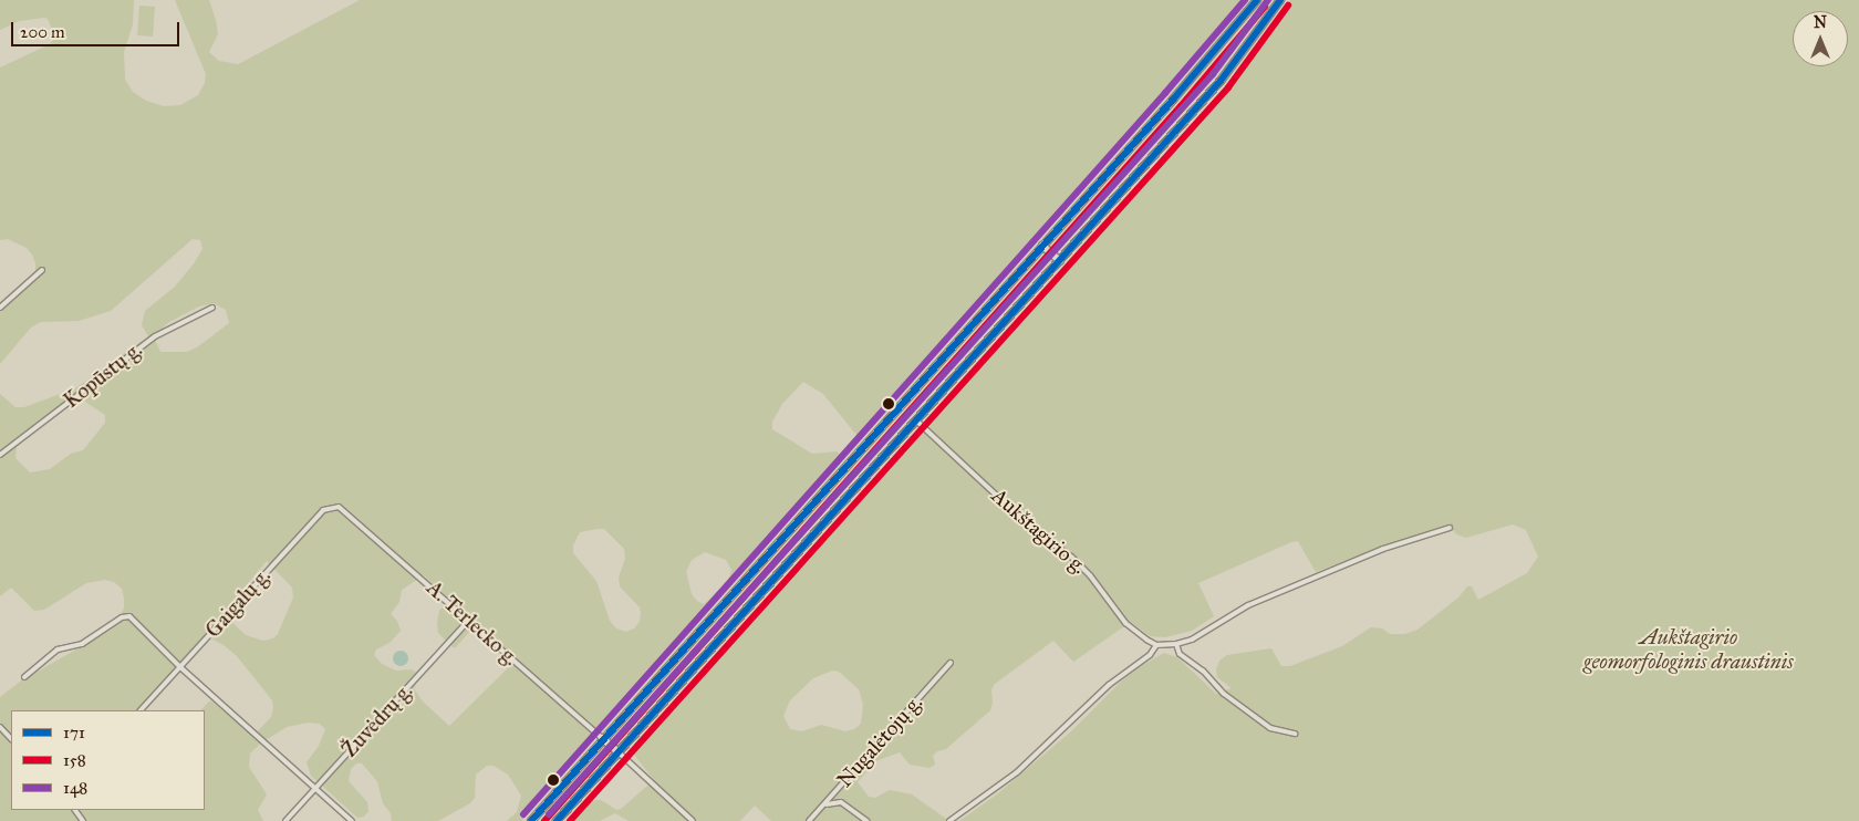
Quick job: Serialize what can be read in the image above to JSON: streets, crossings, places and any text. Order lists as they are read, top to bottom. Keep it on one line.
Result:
{"streets":{"street":["Kopūstų g.","Aukštagirio g.","Gaigalų g.","A. Terlecko g.","Žuvėdrų g.","Nugalėtojų g."]},"crossings":[["Gaigalų g.","A. Terlecko g."],["A. Terlecko g.","Žuvėdrų g."]],"parks":["Aukštagirio geomorfologinis draustinis"],"lines":["transit line 171","transit line 148","transit line 158"],"legend":["171","158","148"],"scale_bar":"200 m","north":"top"}
